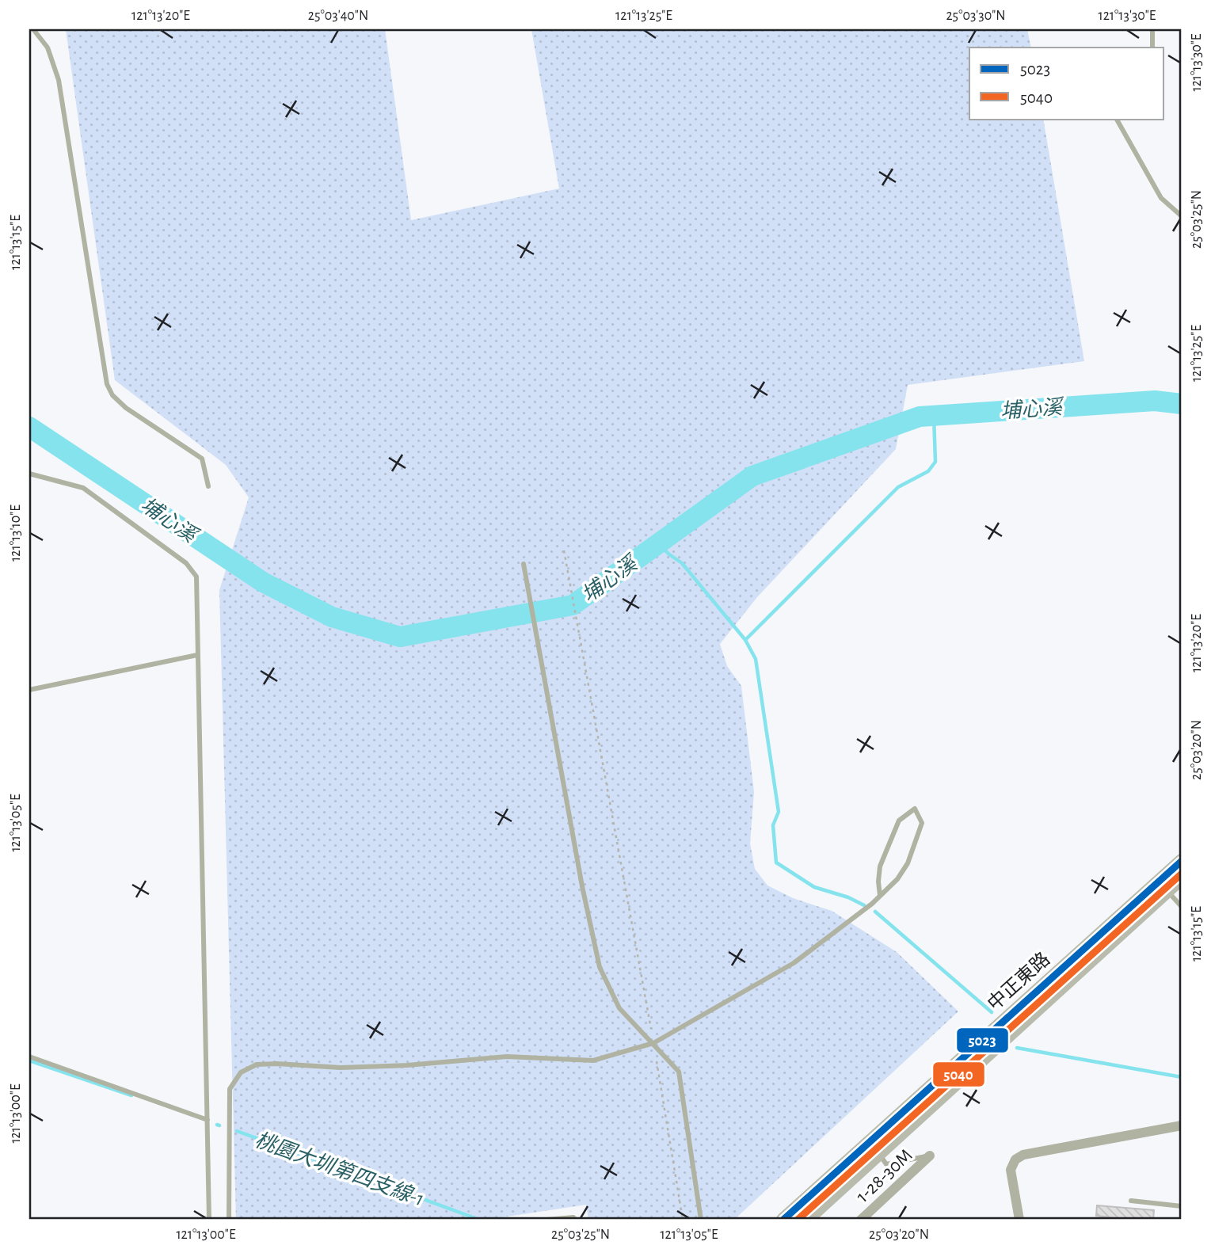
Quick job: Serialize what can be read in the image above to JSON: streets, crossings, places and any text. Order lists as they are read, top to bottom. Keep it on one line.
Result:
{"streets":{"main road":["中正東路"],"street":["1-28-30M"]},"water":["埔心溪","桃園大圳第四支線-1"],"lines":["transit line 5023","transit line 5040"],"legend":["5023","5040"],"coordinates":["121°13'20\"E","25°03'40\"N","121°13'25\"E","25°03'30\"N","121°13'30\"E","25°03'25\"N","121°13'15\"E","121°13'10\"E","25°03'20\"N","121°13'05\"E","121°13'00\"E"]}
